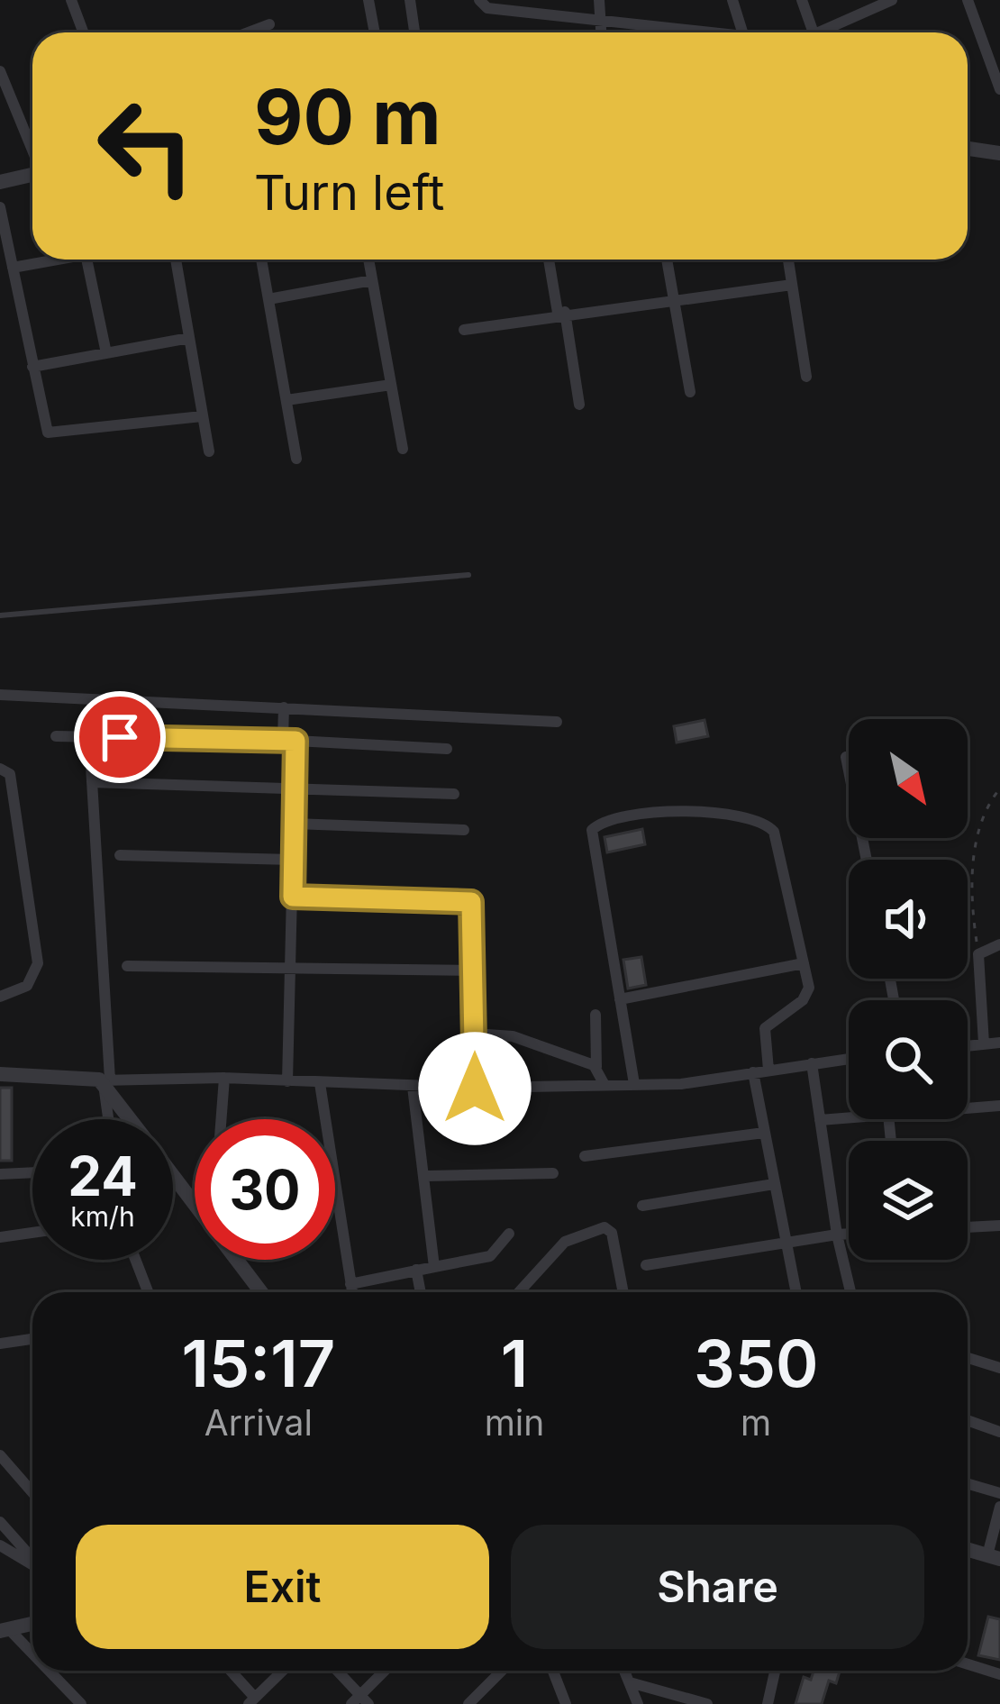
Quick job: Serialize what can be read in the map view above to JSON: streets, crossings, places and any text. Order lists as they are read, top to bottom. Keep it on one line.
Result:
{"north":"bottom right","page":{"turn":["90 m","Turn left"],"speed":"24 km/h","limit":"30","eta":["15:17","Arrival","1","min","350","m"],"buttons":["Exit","Share"]}}
